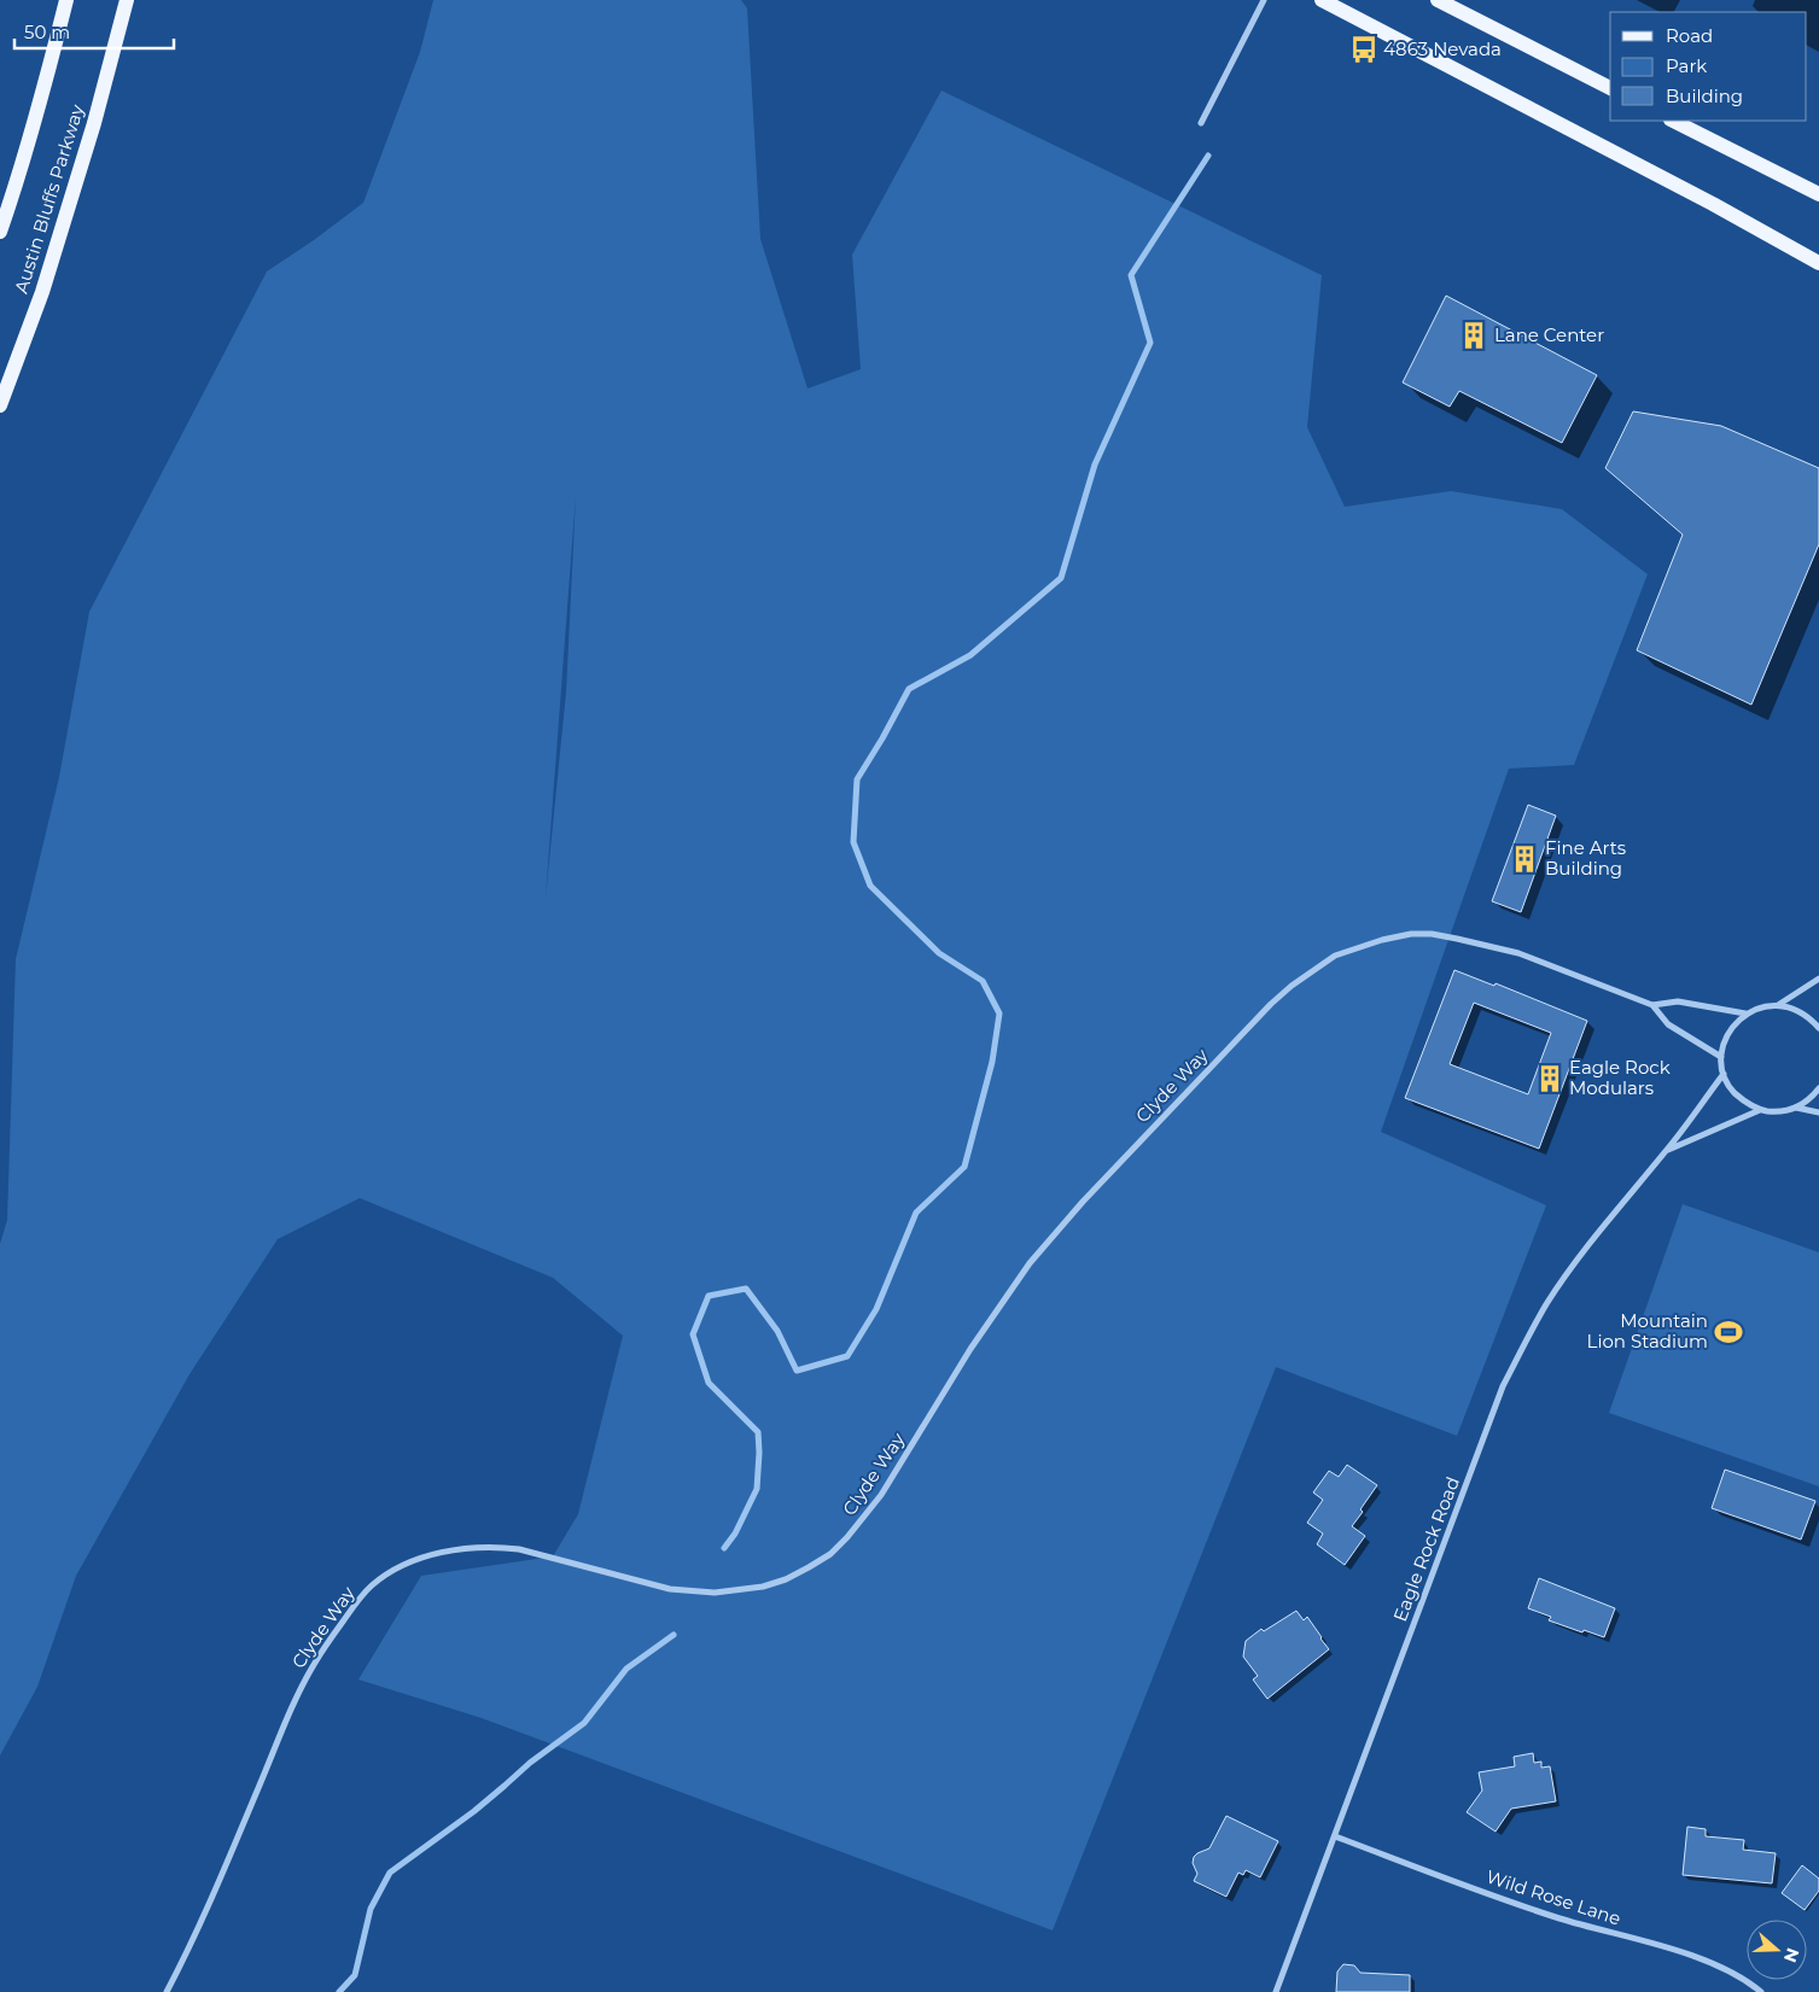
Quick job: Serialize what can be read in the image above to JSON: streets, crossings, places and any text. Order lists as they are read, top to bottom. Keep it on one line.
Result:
{"streets":{"main road":["Austin Bluffs Parkway"],"street":["Clyde Way","Eagle Rock Road","Wild Rose Lane"]},"crossings":[["Eagle Rock Road","Wild Rose Lane"]],"places":{"bus stop":["4863 Nevada"],"building":["Lane Center","Fine Arts Building","Eagle Rock Modulars"],"sports":["Mountain Lion Stadium"]},"legend":["Road","Park","Building"],"scale_bar":"50 m","north":"right"}
